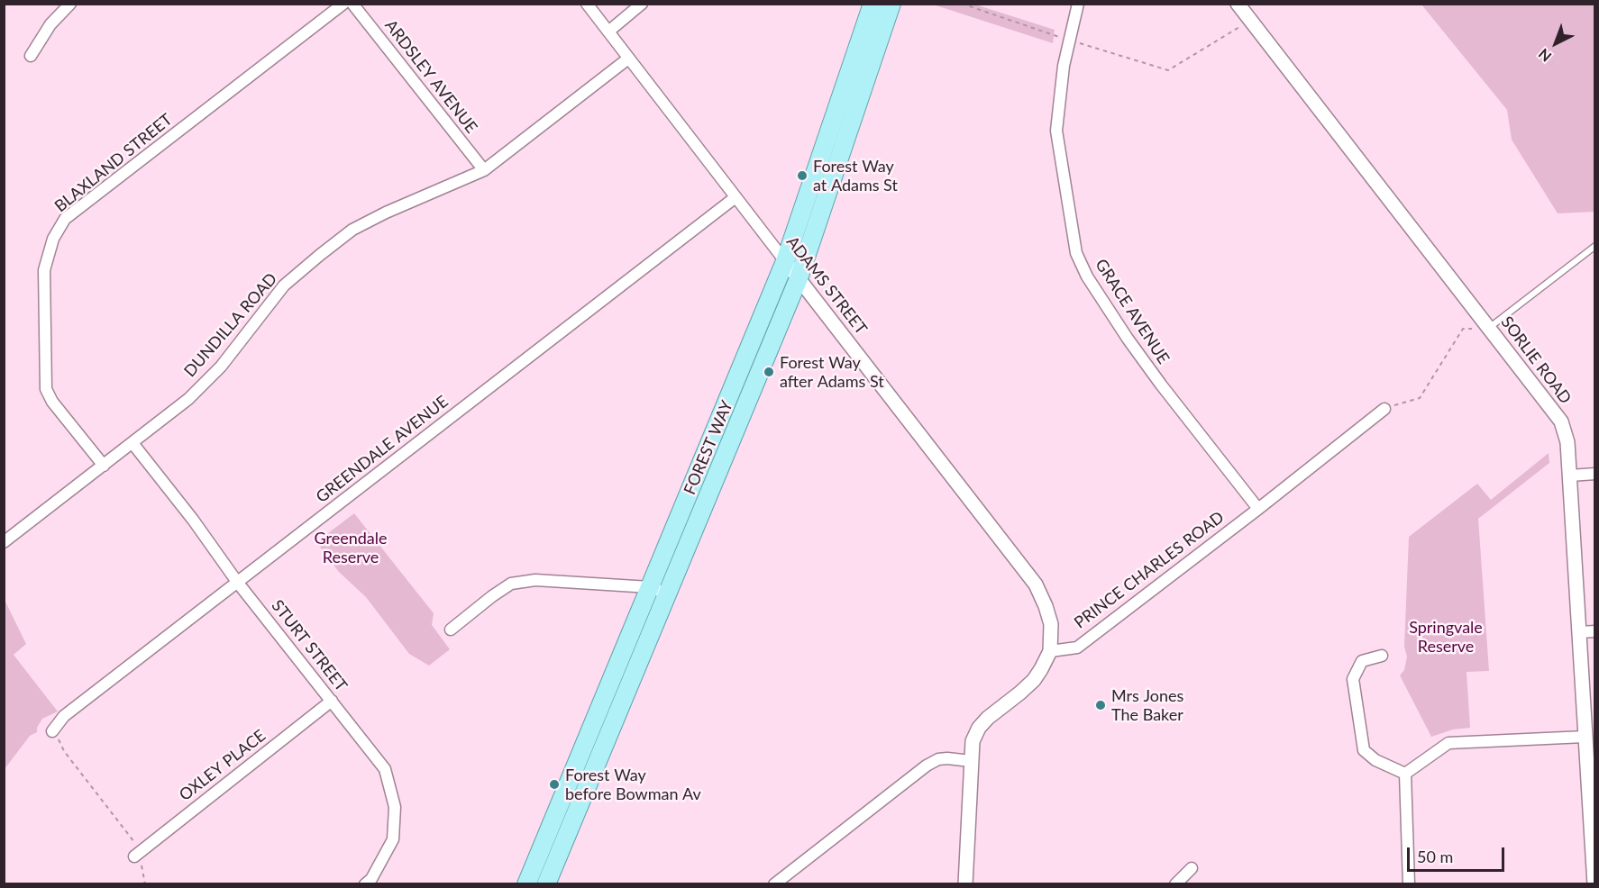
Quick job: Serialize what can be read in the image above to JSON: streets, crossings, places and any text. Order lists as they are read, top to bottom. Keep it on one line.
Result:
{"streets":{"main road":["FOREST WAY"],"street":["ARDSLEY AVENUE","BLAXLAND STREET","ADAMS STREET","GRACE AVENUE","DUNDILLA ROAD","SORLIE ROAD","GREENDALE AVENUE","PRINCE CHARLES ROAD","STURT STREET","OXLEY PLACE"]},"crossings":[["ARDSLEY AVENUE","DUNDILLA ROAD"],["BLAXLAND STREET","DUNDILLA ROAD"],["ADAMS STREET","DUNDILLA ROAD"],["ADAMS STREET","FOREST WAY"],["ADAMS STREET","GREENDALE AVENUE"],["ADAMS STREET","PRINCE CHARLES ROAD"],["GRACE AVENUE","PRINCE CHARLES ROAD"],["DUNDILLA ROAD","STURT STREET"],["GREENDALE AVENUE","STURT STREET"],["STURT STREET","OXLEY PLACE"]],"parks":["Greendale Reserve","Springvale Reserve"],"places":["Forest Way at Adams St","Forest Way after Adams St","Mrs Jones The Baker","Forest Way before Bowman Av"],"scale_bar":"50 m","north":"bottom left"}
